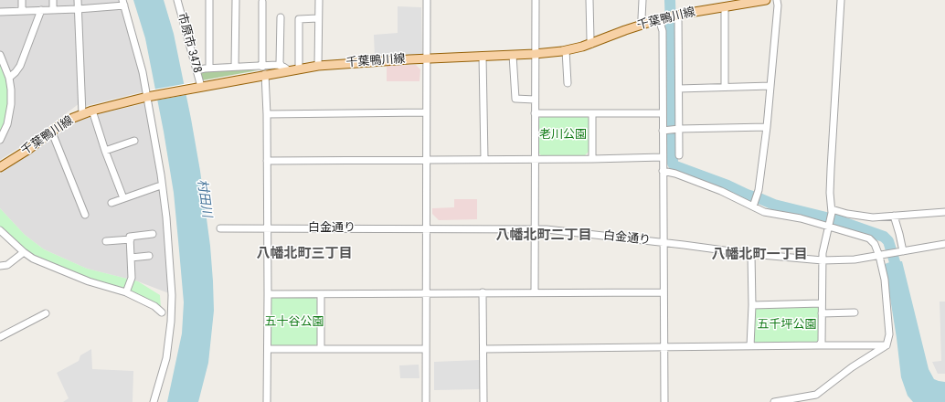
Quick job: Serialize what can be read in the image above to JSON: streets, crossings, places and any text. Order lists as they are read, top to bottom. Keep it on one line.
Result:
{"streets":{"main road":["千葉鴨川線"],"street":["市原市 3478","白金通り"]},"crossings":[["千葉鴨川線","市原市 3478"]],"districts":["八幡北町二丁目","八幡北町三丁目","八幡北町一丁目"],"water":["村田川"],"parks":["老川公園","五十谷公園","五千坪公園"]}
